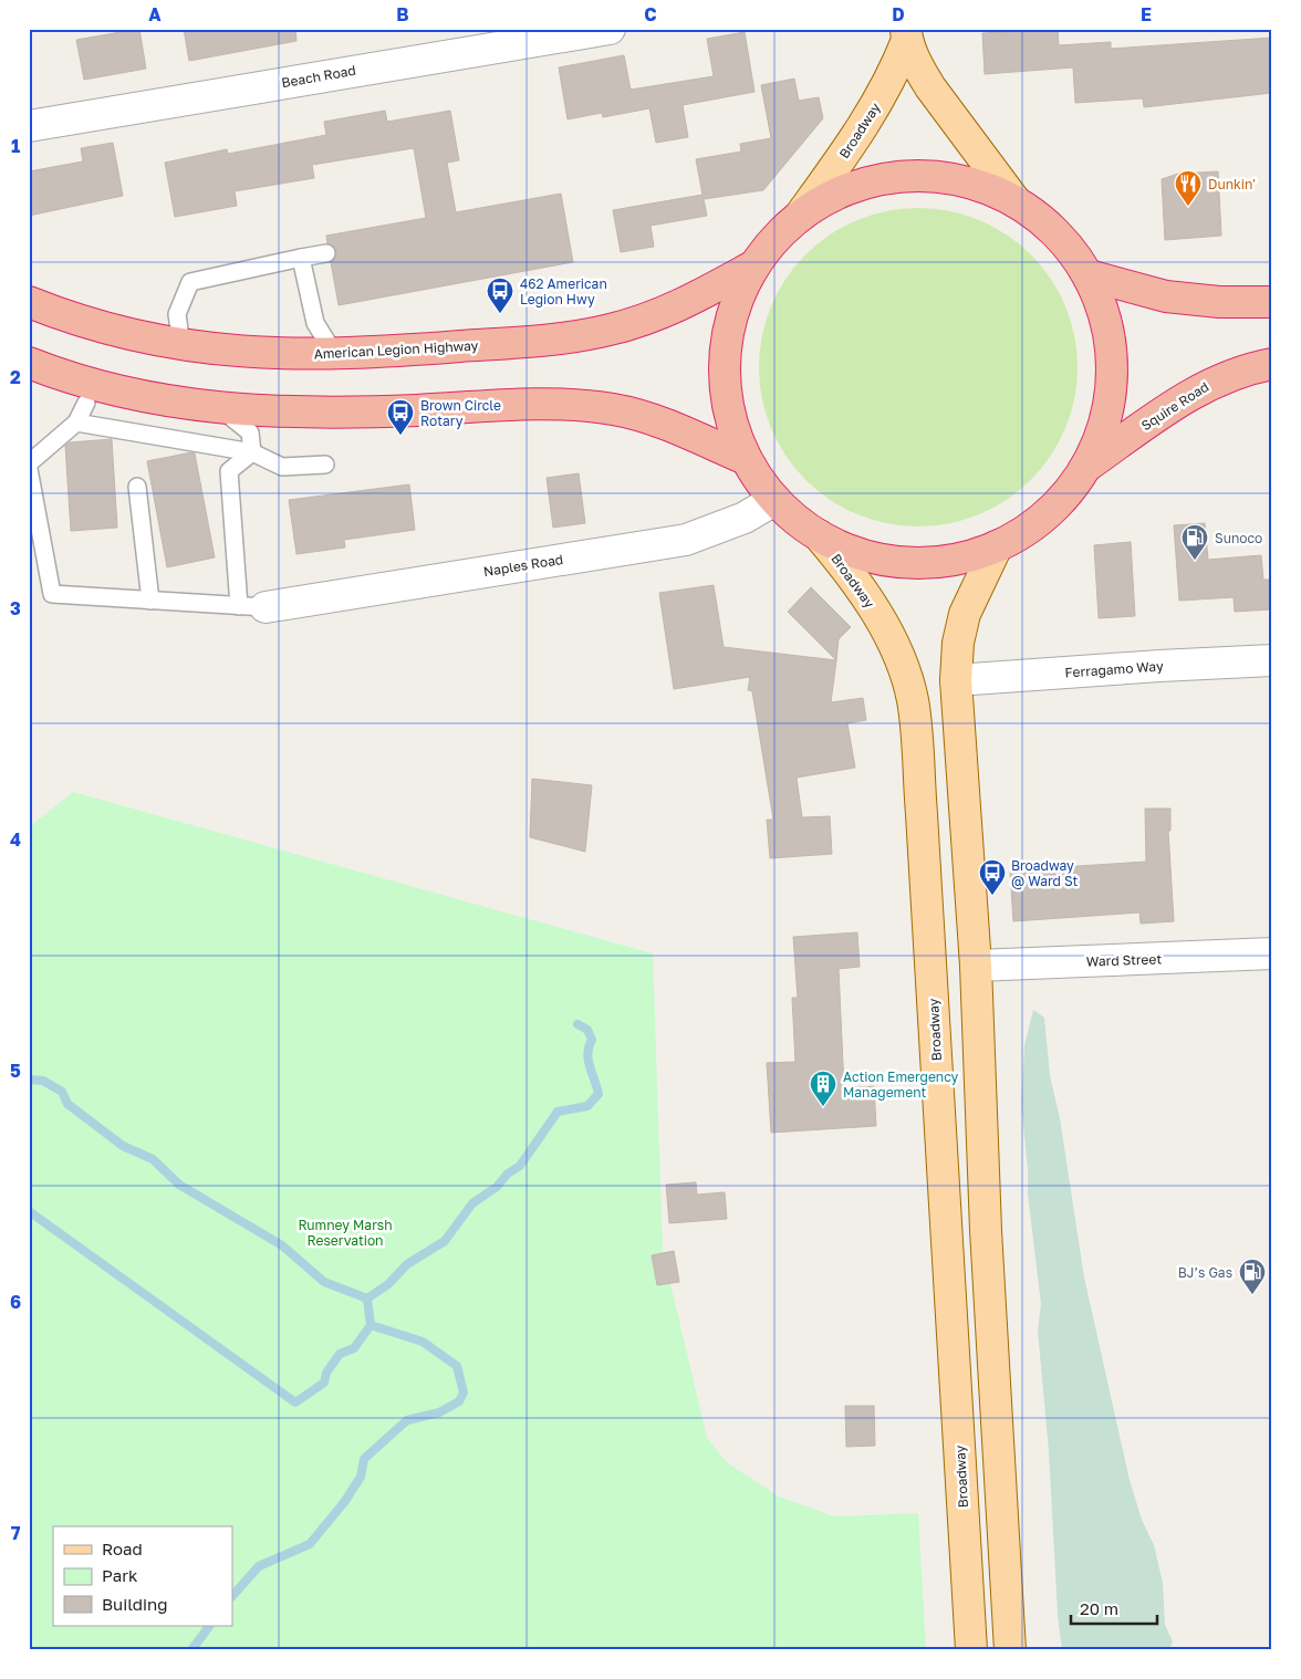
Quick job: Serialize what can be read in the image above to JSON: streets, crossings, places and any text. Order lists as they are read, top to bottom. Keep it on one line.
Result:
{"streets":{"highway":["American Legion Highway","Squire Road"],"main road":["Broadway"],"street":["Beach Road","Naples Road","Ferragamo Way","Ward Street"]},"parks":["Rumney Marsh Reservation"],"places":{"restaurant":["Dunkin'"],"bus stop":["462 American Legion Hwy","Brown Circle Rotary","Broadway @ Ward St"],"fuel station":["Sunoco","BJ’s Gas"],"building":["Action Emergency Management"]},"legend":["Road","Park","Building"],"scale_bar":"20 m","grid":{"columns":["A","B","C","D","E"],"rows":["1","2","3","4","5","6","7"]}}
